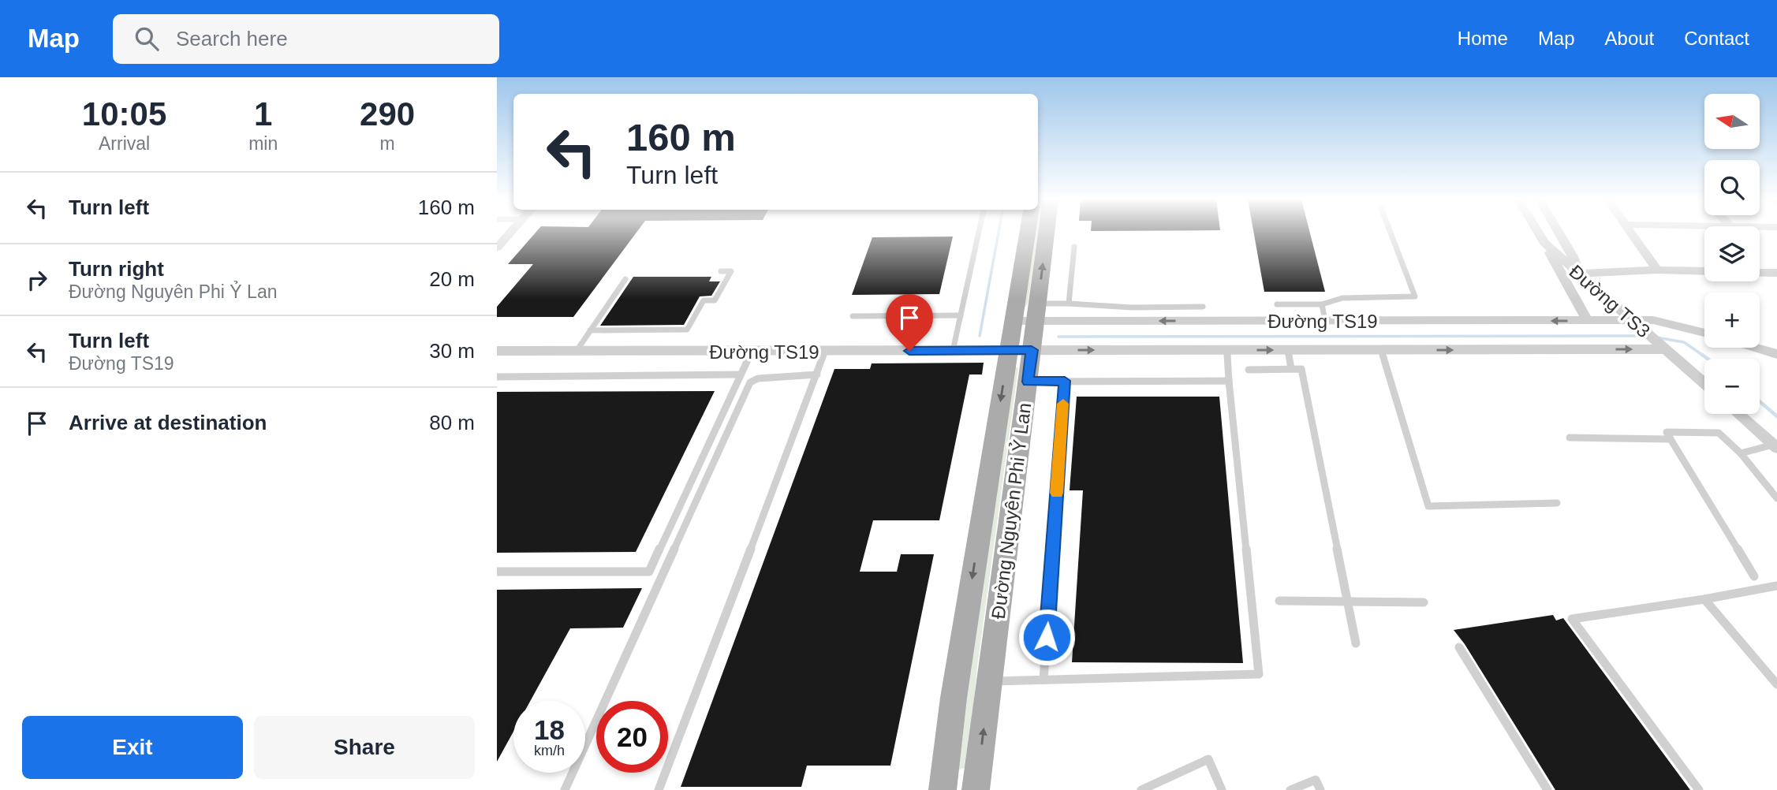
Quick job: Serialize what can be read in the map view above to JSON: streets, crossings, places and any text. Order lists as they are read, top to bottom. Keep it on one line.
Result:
{"streets":{"main road":["Đường Nguyên Phi Ỷ Lan"],"street":["Đường TS3","Đường TS19"]},"crossings":[["Đường TS3","Đường TS19"],["Đường TS19","Đường Nguyên Phi Ỷ Lan"]],"north":"left","page":{"header":"Map","search":"Search here","nav":["Home","Map","About","Contact"],"eta":["10:05","Arrival","1","min","290","m"],"map_buttons":["+","−"],"turn":["160 m","Turn left"],"list":[{"name":"Turn left","value":"160 m"},{"name":"Turn right","note":"Đường Nguyên Phi Ỷ Lan","value":"20 m"},{"name":"Turn left","note":"Đường TS19","value":"30 m"},{"name":"Arrive at destination","value":"80 m"}],"speed":"18 km/h","limit":"20","buttons":["Exit","Share"]}}
